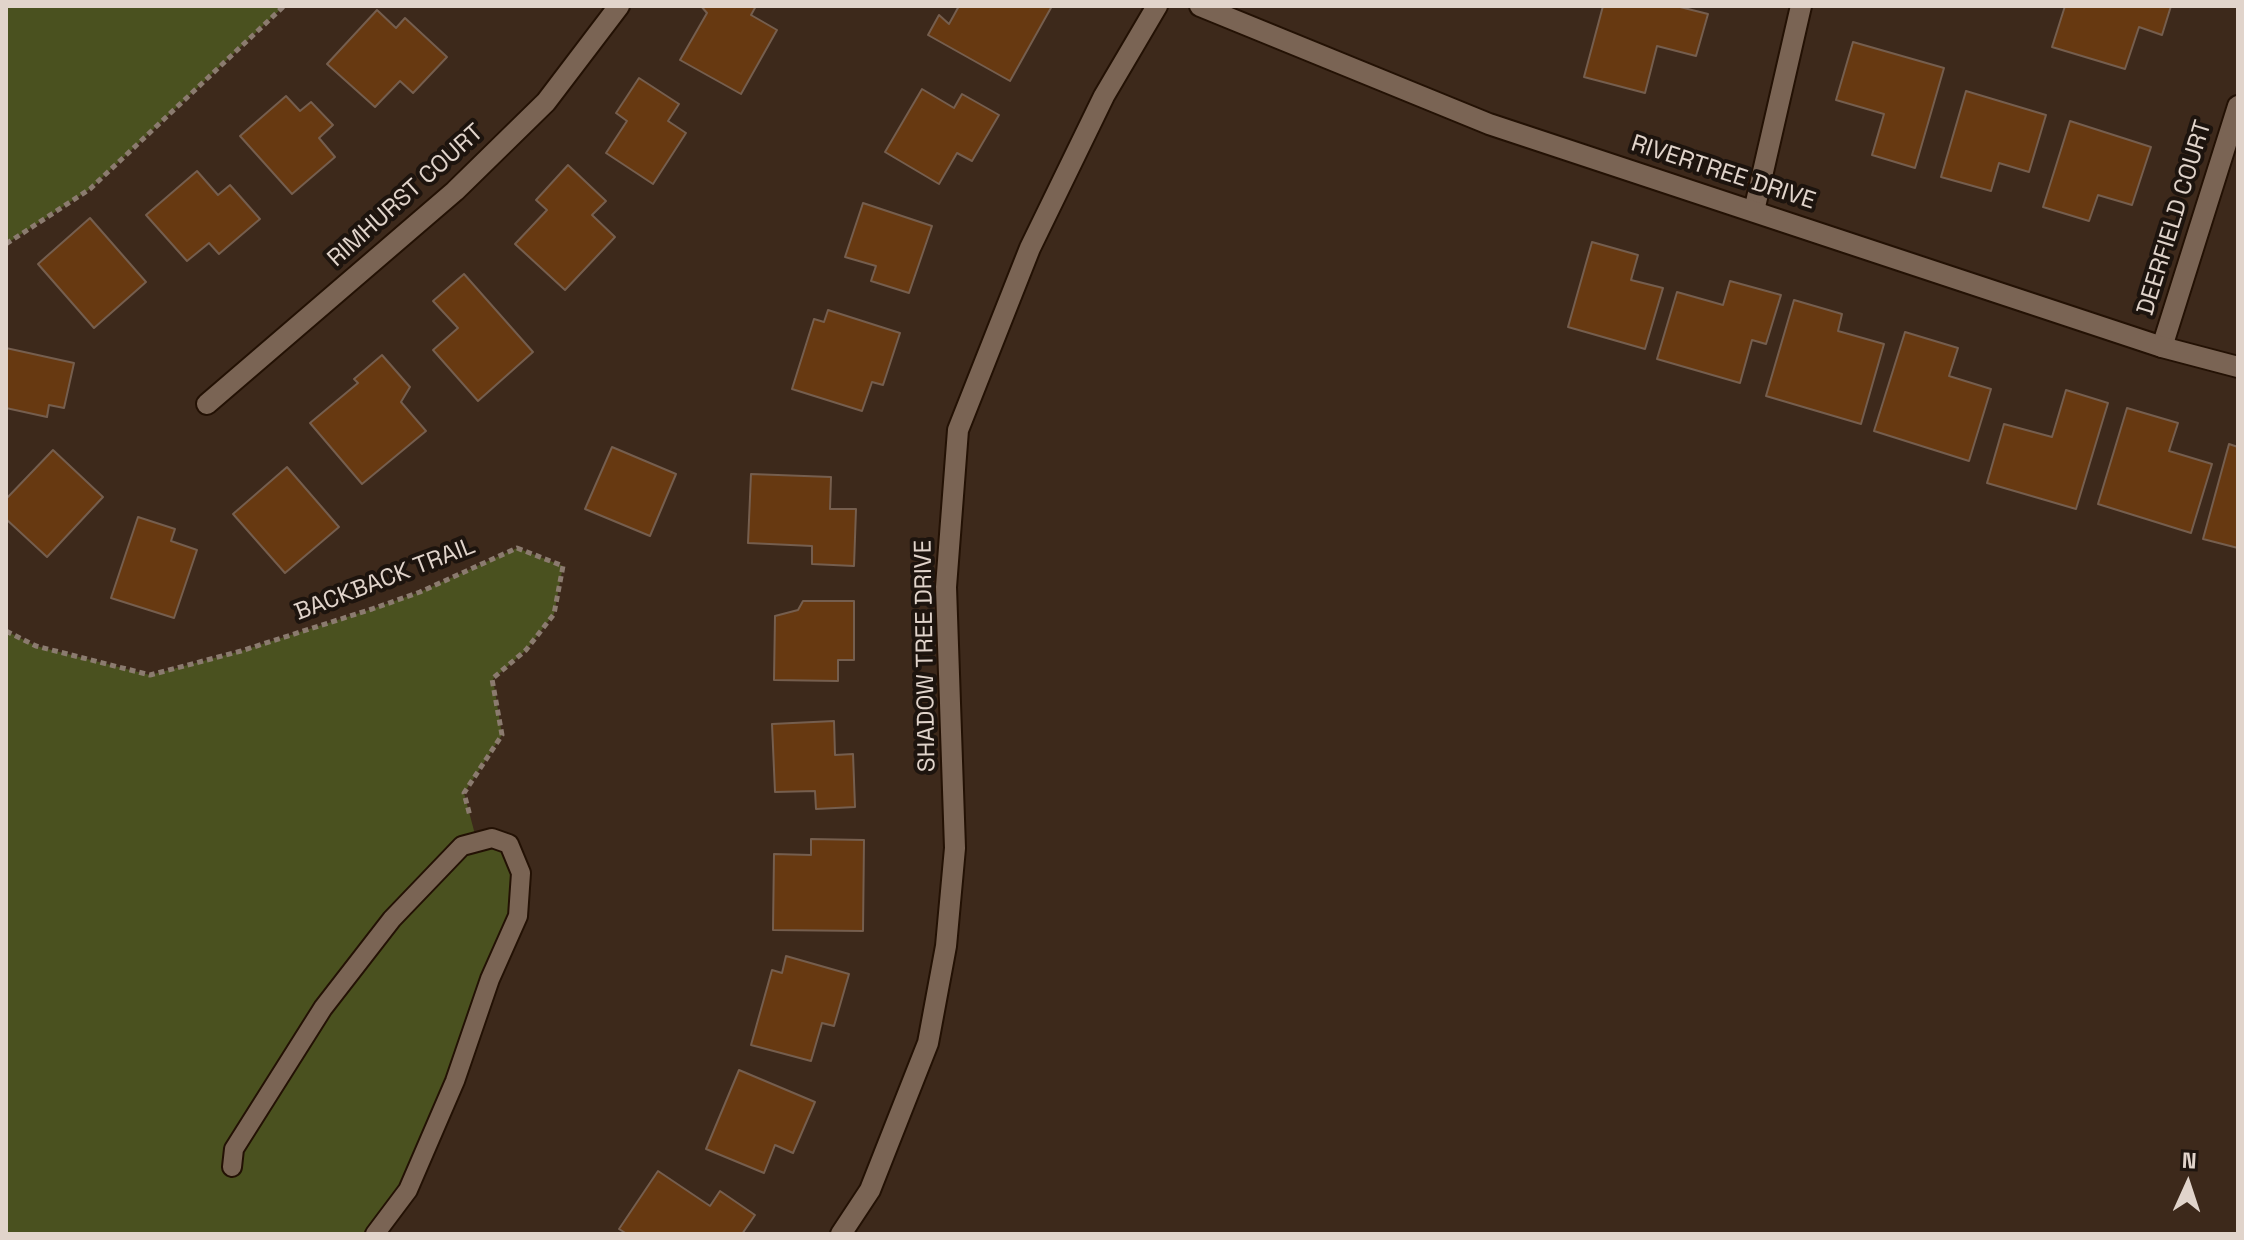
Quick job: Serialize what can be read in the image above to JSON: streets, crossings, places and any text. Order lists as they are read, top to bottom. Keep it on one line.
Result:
{"streets":{"street":["RIVERTREE DRIVE","RIMHURST COURT","DEERFIELD COURT","SHADOW TREE DRIVE"],"path":["BACKBACK TRAIL"]},"crossings":[["RIVERTREE DRIVE","DEERFIELD COURT"]],"north":"top"}
